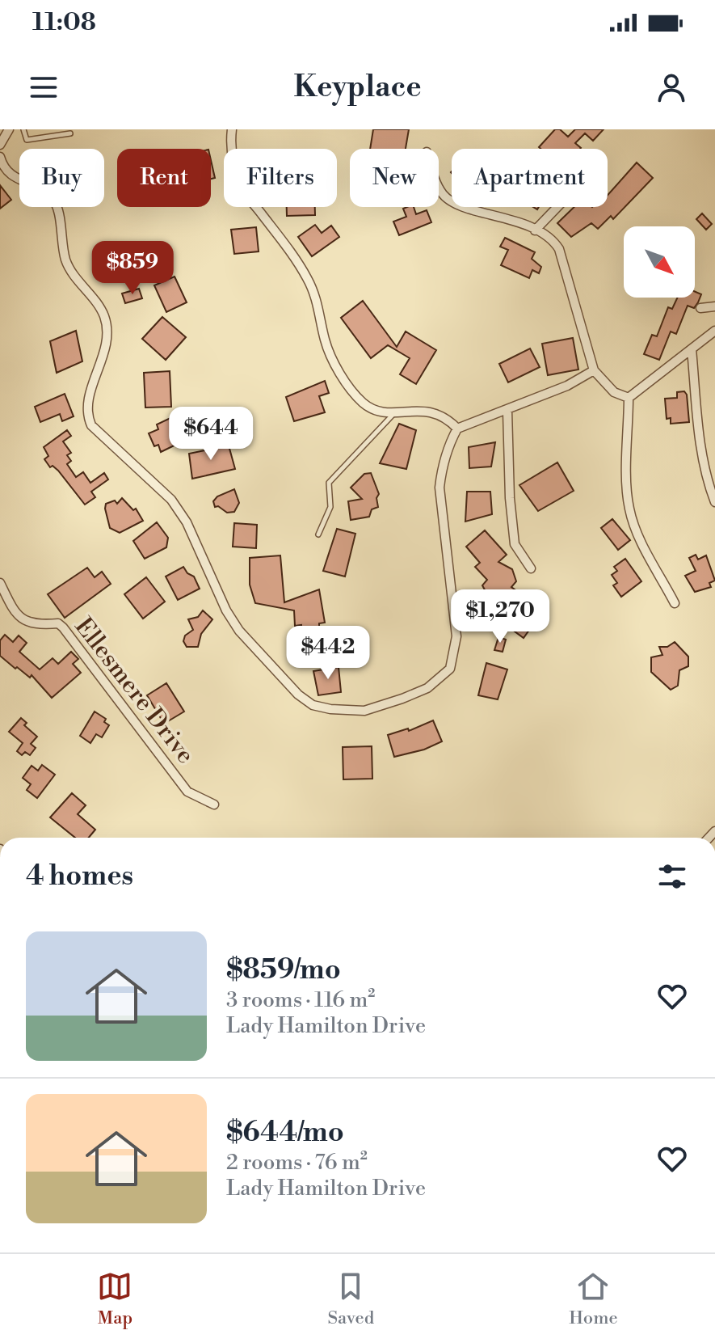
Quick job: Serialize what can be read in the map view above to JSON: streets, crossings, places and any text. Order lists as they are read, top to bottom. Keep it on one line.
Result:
{"streets":{"street":["Ellesmere Drive"]},"north":"bottom right","page":{"status":"11:08","header":"Keyplace","chip":["Buy","Rent","Filters","New","Apartment"],"price":["$859","$644","$1,270","$442"],"heading":"4 homes","list":[{"name":"$859/mo","note":"3 rooms · 116 m² · Lady Hamilton Drive"},{"name":"$644/mo","note":"2 rooms · 76 m² · Lady Hamilton Drive"}],"tabs":["Map","Saved","Home"]}}
